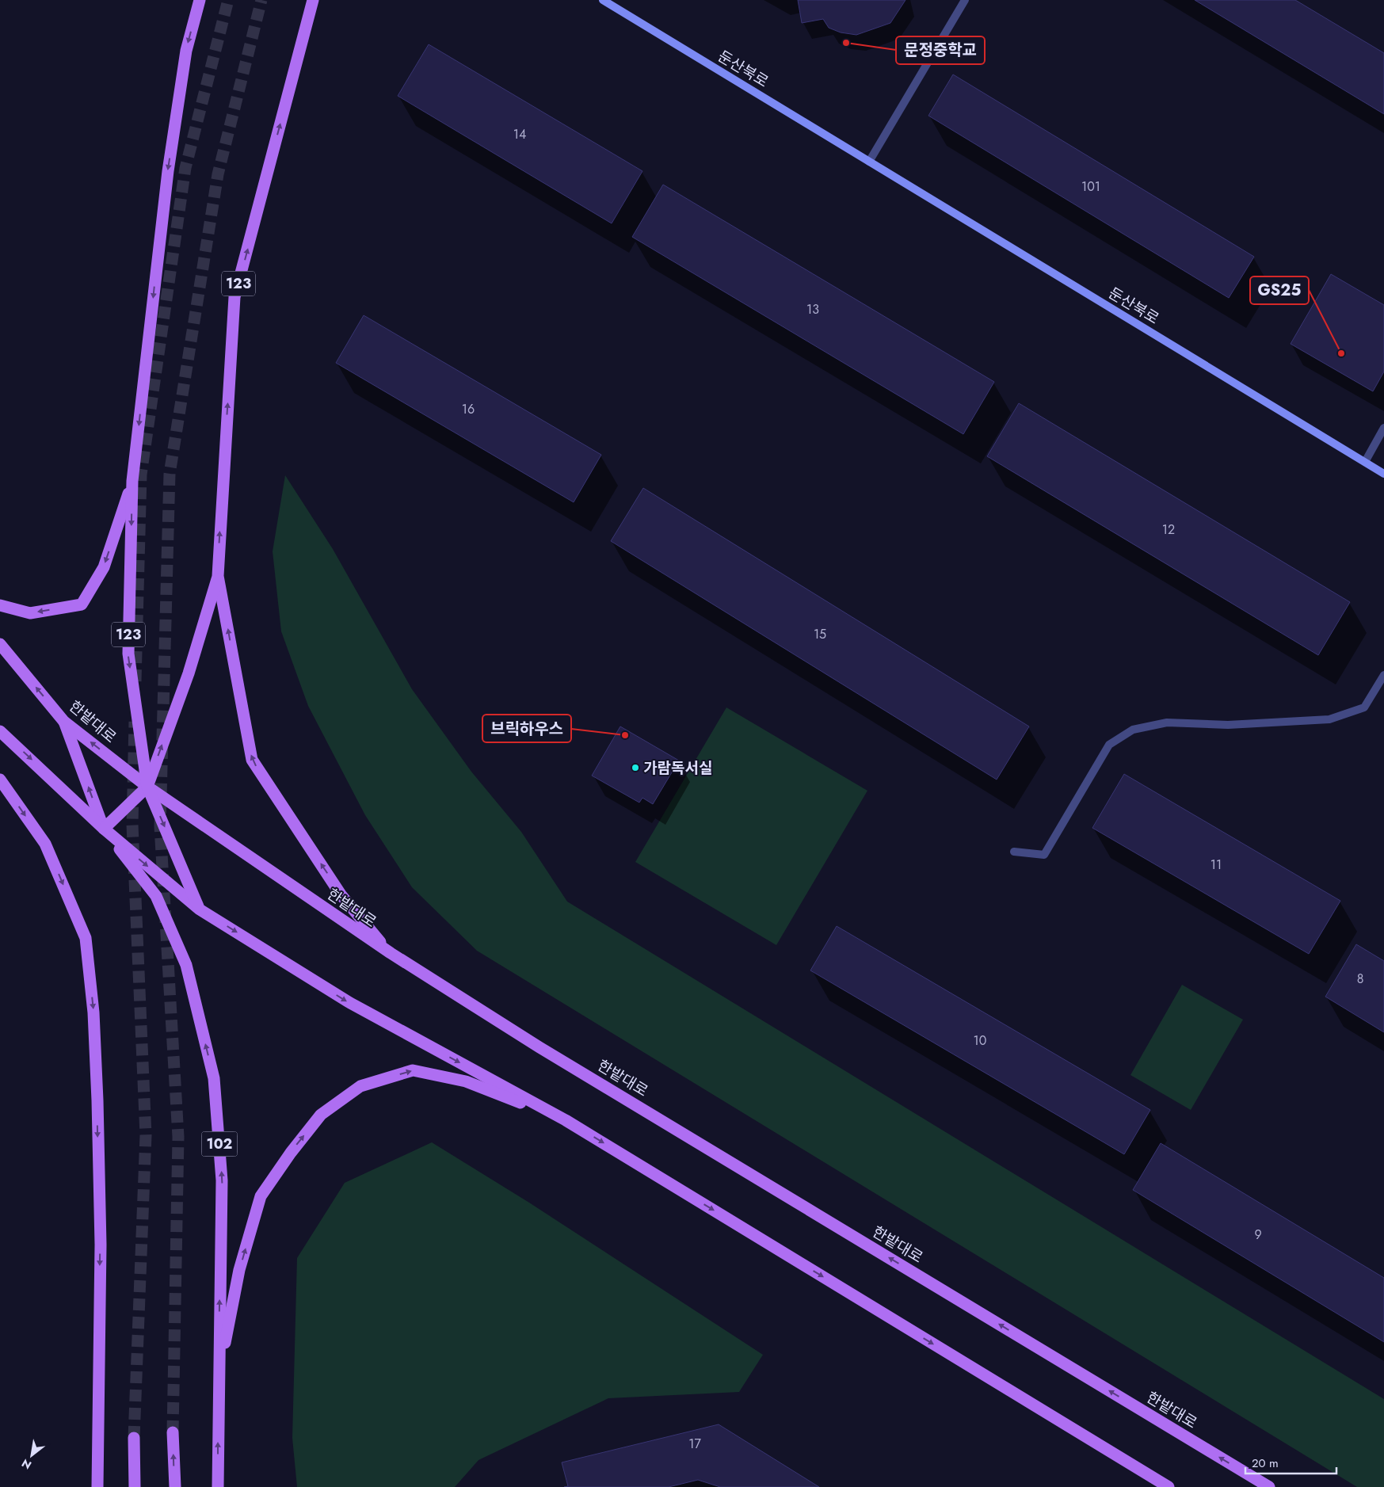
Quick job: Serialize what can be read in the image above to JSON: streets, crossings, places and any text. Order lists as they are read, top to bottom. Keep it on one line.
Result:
{"streets":{"main road":["둔산북로","123","한밭대로","102"]},"crossings":[["123","한밭대로"]],"places":["문정중학교","GS25","브릭하우스","가람독서실"],"house_numbers":["14","101","13","16","12","15","11","8","10","9","17"],"scale_bar":"20 m","north":"bottom left"}
